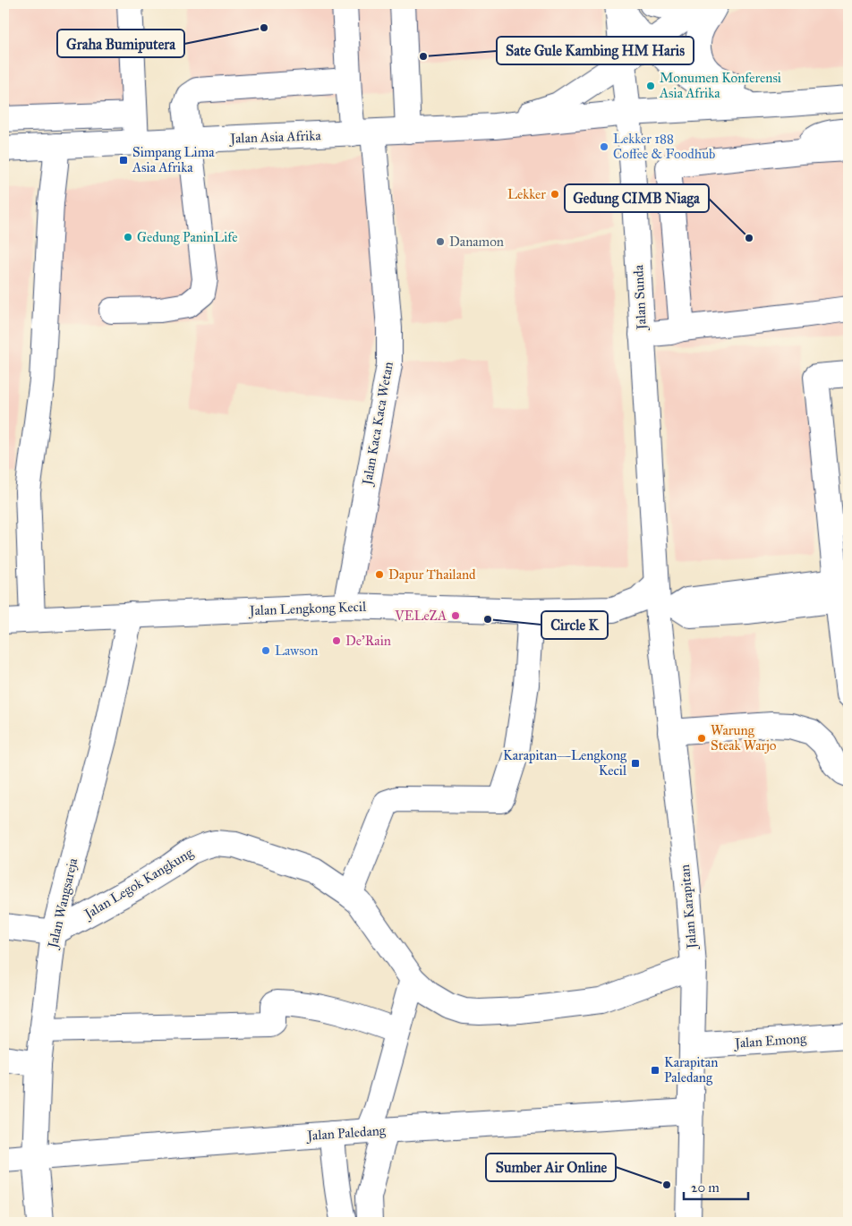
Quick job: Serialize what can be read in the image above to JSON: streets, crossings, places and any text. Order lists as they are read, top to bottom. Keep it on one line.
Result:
{"streets":{"street":["Jalan Asia Afrika","Jalan Sunda","Jalan Kaca Kaca Wetan","Jalan Lengkong Kecil","Jalan Legok Kangkung","Jalan Wangsareja","Jalan Karapitan","Jalan Emong","Jalan Paledang"]},"crossings":[["Jalan Asia Afrika","Jalan Kaca Kaca Wetan"],["Jalan Sunda","Jalan Lengkong Kecil"],["Jalan Sunda","Jalan Karapitan"],["Jalan Kaca Kaca Wetan","Jalan Lengkong Kecil"],["Jalan Lengkong Kecil","Jalan Wangsareja"],["Jalan Lengkong Kecil","Jalan Karapitan"],["Jalan Legok Kangkung","Jalan Wangsareja"],["Jalan Legok Kangkung","Jalan Karapitan"],["Jalan Wangsareja","Jalan Paledang"],["Jalan Karapitan","Jalan Emong"],["Jalan Karapitan","Jalan Paledang"]],"places":{"other":["Graha Bumiputera","Sate Gule Kambing HM Haris","Monumen Konferensi Asia Afrika","Lekker 188 Coffee & Foodhub","Lekker","Gedung PaninLife","Gedung CIMB Niaga","Danamon","Dapur Thailand","VELeZA","Circle K","De'Rain","Lawson","Warung Steak Warjo","Sumber Air Online"],"transit":["Simpang Lima Asia Afrika","Karapitan—Lengkong Kecil","Karapitan Paledang"]},"scale_bar":"20 m"}
